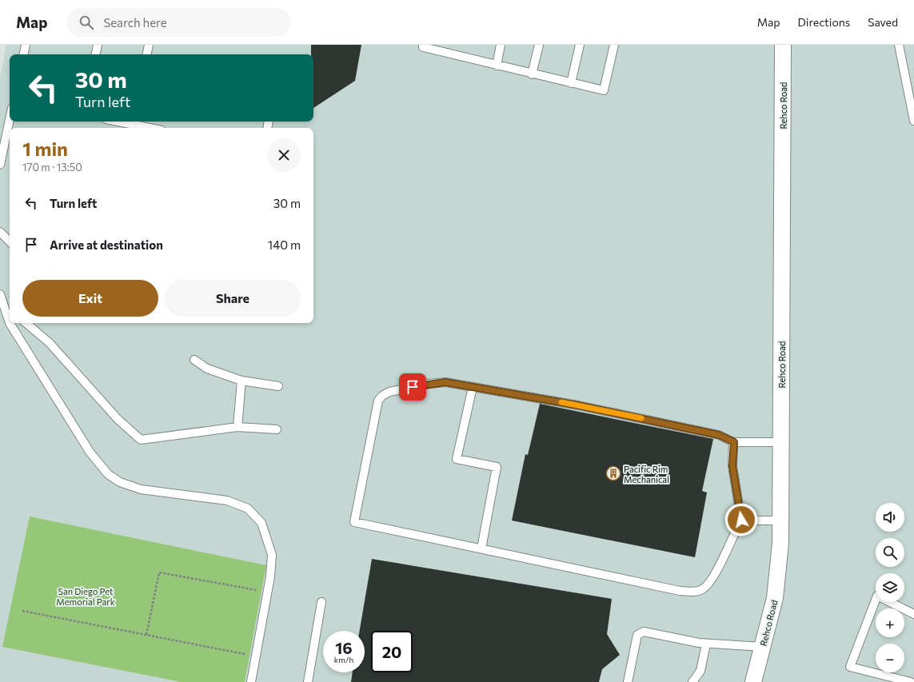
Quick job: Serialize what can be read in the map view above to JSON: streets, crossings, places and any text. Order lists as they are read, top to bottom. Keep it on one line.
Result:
{"streets":{"street":["Rehco Road"]},"parks":["San Diego Pet Memorial Park"],"places":{"building":["Pacific Rim Mechanical"]},"page":{"header":"Map","search":"Search here","nav":["Map","Directions","Saved"],"turn":["30 m","Turn left"],"heading":["1 min","170 m · 13:50"],"list":[{"name":"Turn left","value":"30 m"},{"name":"Arrive at destination","value":"140 m"}],"buttons":["Exit","Share"],"map_buttons":["+","−"],"speed":"16 km/h","limit":"20"}}
